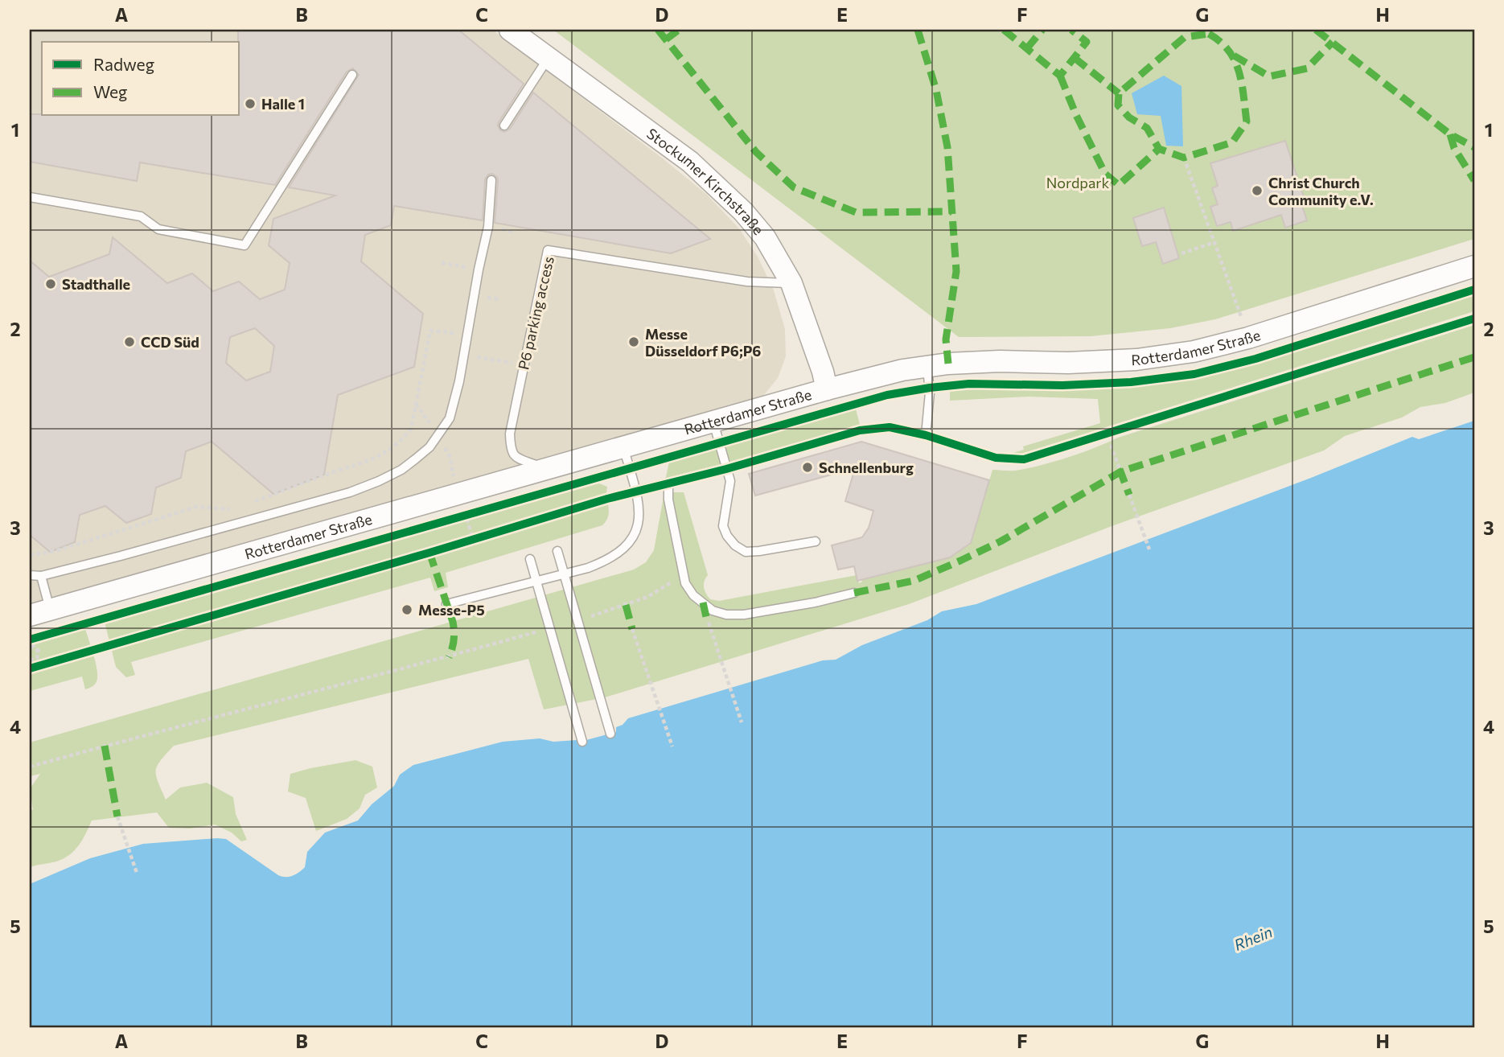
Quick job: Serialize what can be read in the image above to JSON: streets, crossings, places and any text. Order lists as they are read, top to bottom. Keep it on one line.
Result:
{"streets":{"street":["Stockumer Kirchstraße","Rotterdamer Straße"],"lane":["P6 parking access"]},"crossings":[["Stockumer Kirchstraße","P6 parking access"],["Stockumer Kirchstraße","Rotterdamer Straße"],["P6 parking access","Rotterdamer Straße"]],"water":["Rhein"],"parks":["Nordpark"],"places":["Halle 1","Christ Church Community e.V.","Stadthalle","CCD Süd","Messe Düsseldorf P6;P6","Schnellenburg","Messe-P5"],"legend":["Radweg","Weg"],"grid":{"columns":["A","B","C","D","E","F","G","H"],"rows":["1","2","3","4","5"]}}
